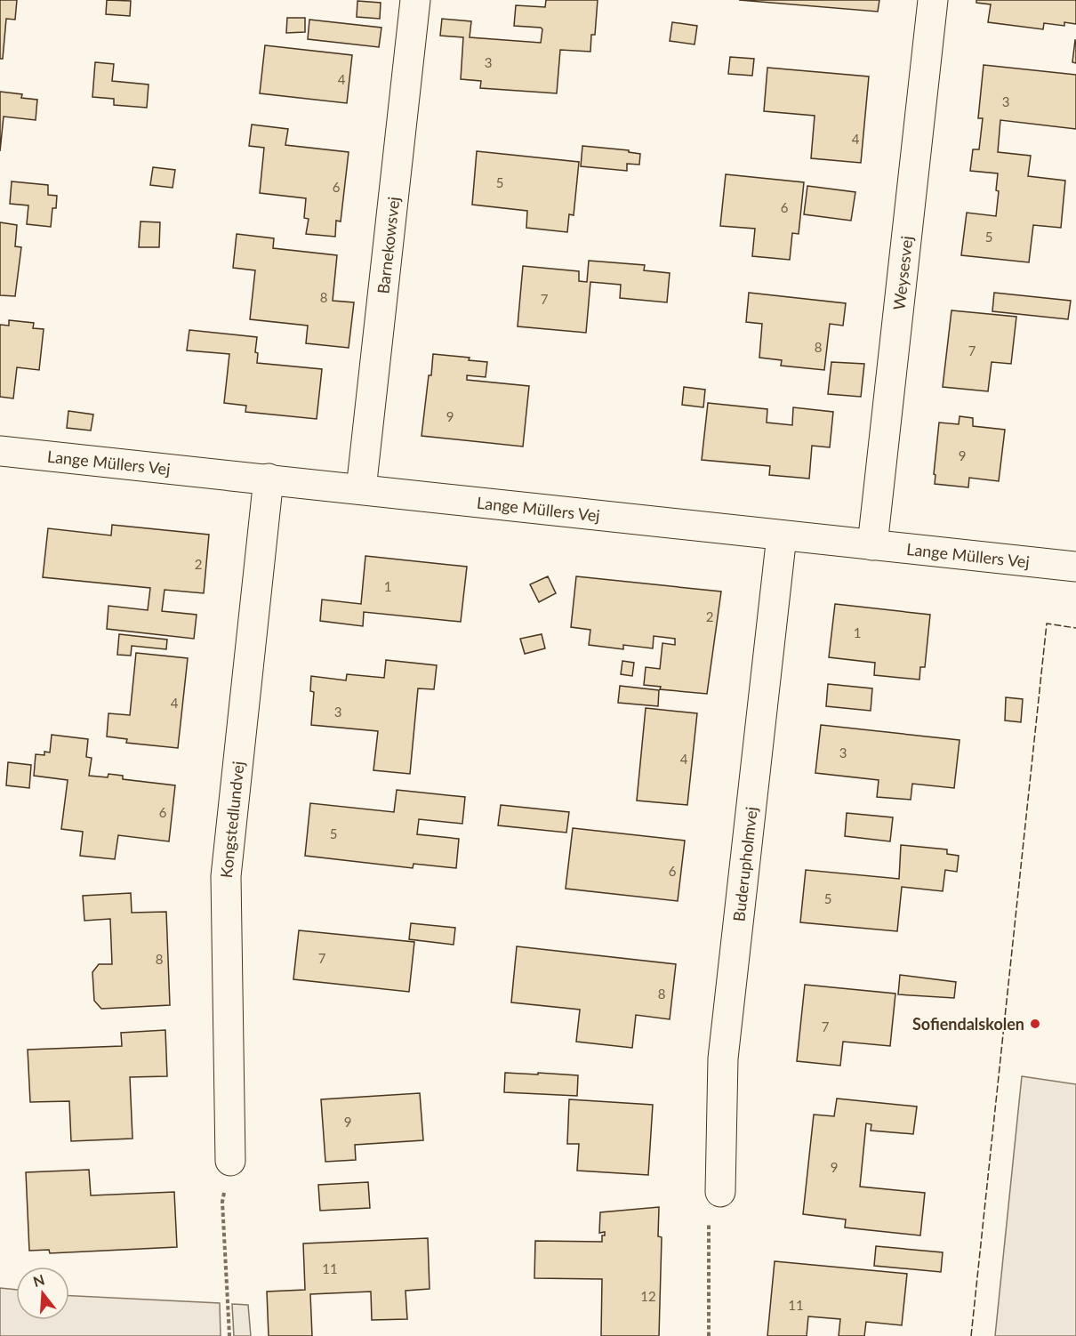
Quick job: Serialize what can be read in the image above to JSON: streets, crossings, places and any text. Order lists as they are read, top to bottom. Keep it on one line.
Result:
{"streets":{"street":["Barnekowsvej","Weysesvej","Lange Müllers Vej","Kongstedlundvej","Buderupholmvej"]},"crossings":[["Barnekowsvej","Lange Müllers Vej"],["Weysesvej","Lange Müllers Vej"],["Lange Müllers Vej","Kongstedlundvej"],["Lange Müllers Vej","Buderupholmvej"]],"places":["Sofiendalskolen"],"house_numbers":["3","4","3","4","5","6","6","5","8","7","8","7","9","9","2","1","2","1","4","3","3","4","6","5","6","5","7","8","8","7","9","9","11","12","11"],"north":"top"}
